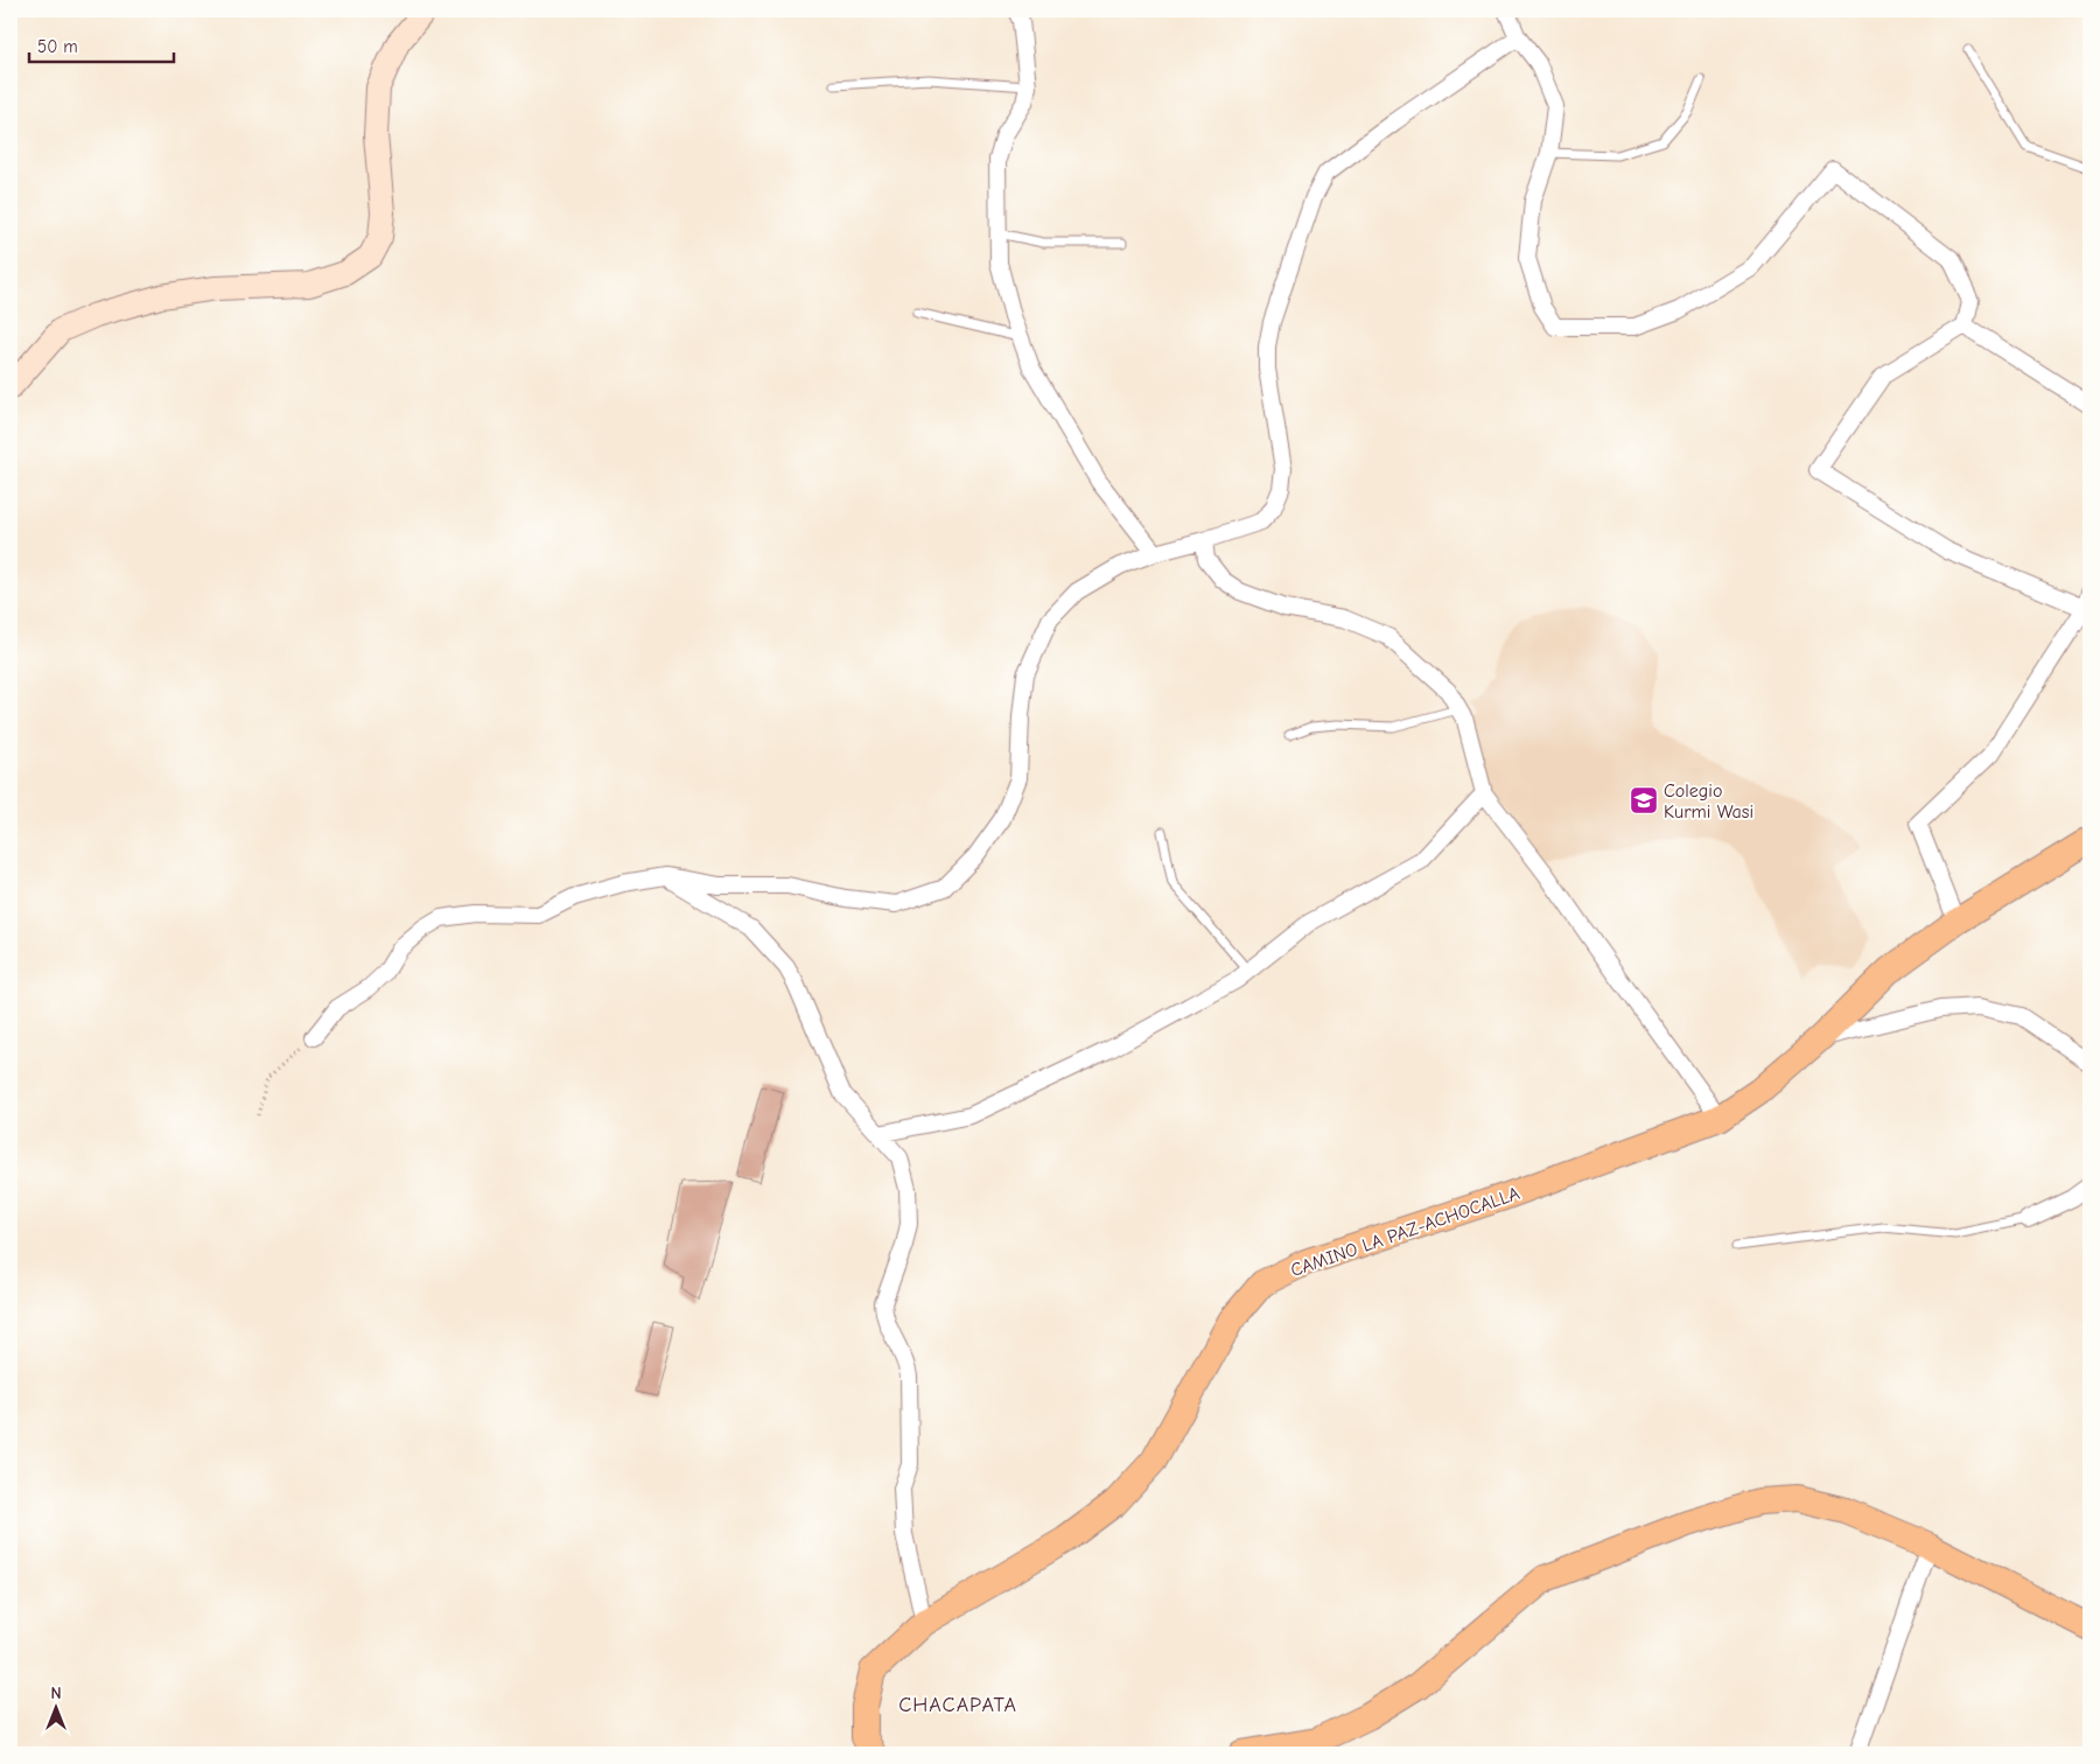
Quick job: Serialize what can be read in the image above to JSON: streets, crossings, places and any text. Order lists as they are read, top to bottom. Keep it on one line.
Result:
{"streets":{"main road":["CAMINO LA PAZ-ACHOCALLA"]},"districts":["CHACAPATA"],"places":{"school or university":["Colegio Kurmi Wasi"]},"scale_bar":"50 m","north":"top"}
